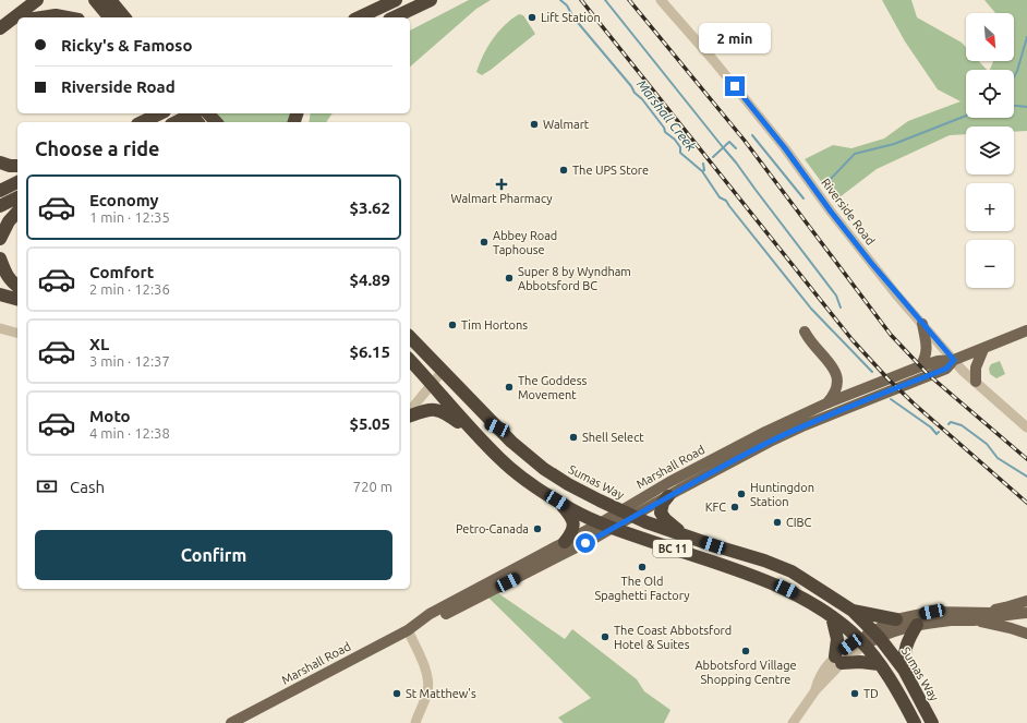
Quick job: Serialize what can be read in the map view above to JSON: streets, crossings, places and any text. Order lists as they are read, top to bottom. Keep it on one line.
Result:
{"streets":{"highway":["Sumas Way","BC 11"],"main road":["Marshall Road"],"street":["Riverside Road"]},"crossings":[["Riverside Road","Marshall Road"],["Marshall Road","Sumas Way"]],"water":["Marshall Creek"],"places":{"other":["Lift Station","Walmart","The UPS Store","Abbey Road Taphouse","Super 8 by Wyndham Abbotsford BC","Tim Hortons","The Goddess Movement","Shell Select","Huntingdon Station","KFC","CIBC","Petro-Canada","The Old Spaghetti Factory","The Coast Abbotsford Hotel & Suites","Abbotsford Village Shopping Centre","St Matthew's","TD"],"health":["Walmart Pharmacy"]},"north":"bottom right","page":{"map_buttons":["+","−"],"banner":["Ricky's & Famoso","Riverside Road"],"bubble":"2 min","heading":"Choose a ride","list":[{"name":"Economy","note":"1 min · 12:35","value":"$3.62"},{"name":"Comfort","note":"2 min · 12:36","value":"$4.89"},{"name":"XL","note":"3 min · 12:37","value":"$6.15"},{"name":"Moto","note":"4 min · 12:38","value":"$5.05"}],"pay":["Cash","720 m"],"buttons":"Confirm"}}
